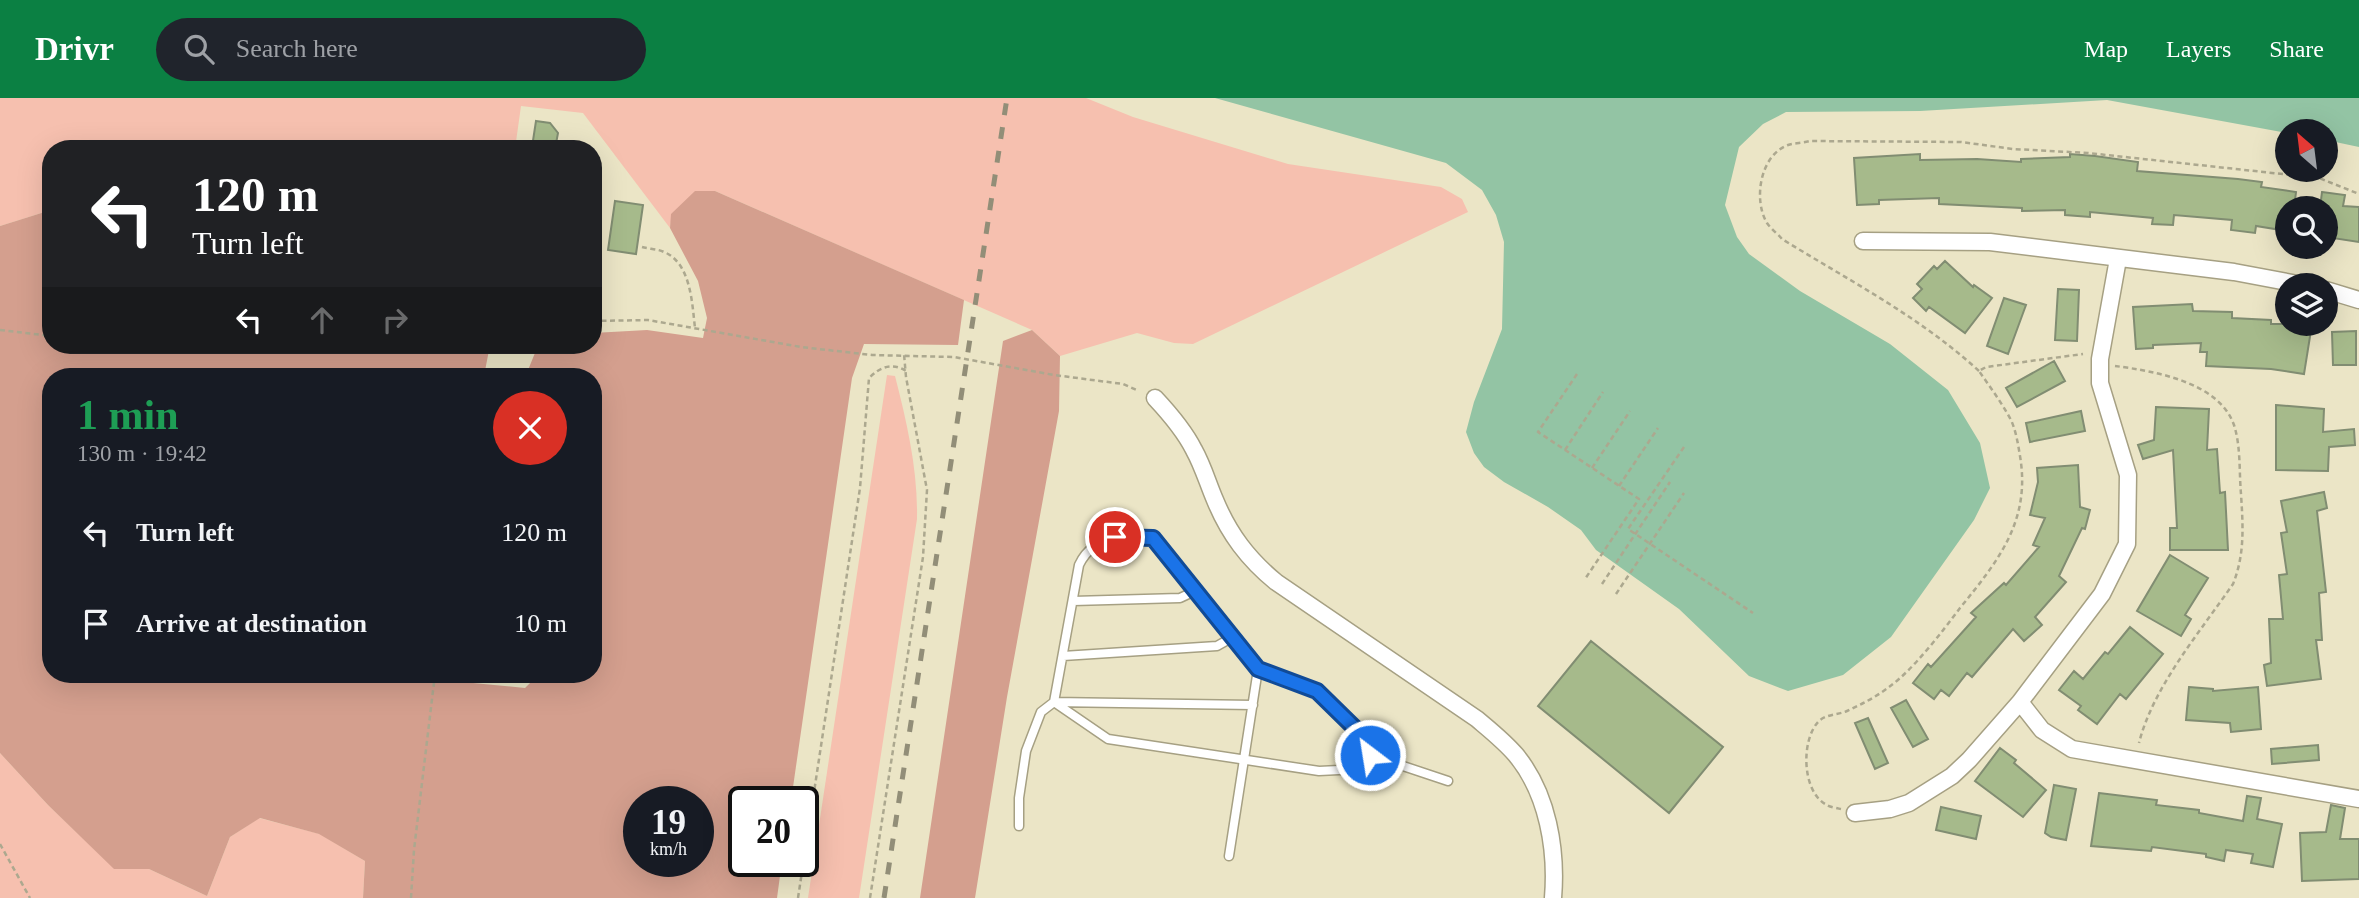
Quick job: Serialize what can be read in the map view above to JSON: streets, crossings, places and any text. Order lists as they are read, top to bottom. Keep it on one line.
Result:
{"north":"top left","page":{"header":"Drivr","search":"Search here","nav":["Map","Layers","Share"],"turn":["120 m","Turn left"],"heading":["1 min","130 m · 19:42"],"list":[{"name":"Turn left","value":"120 m"},{"name":"Arrive at destination","value":"10 m"}],"speed":"19 km/h","limit":"20"}}
